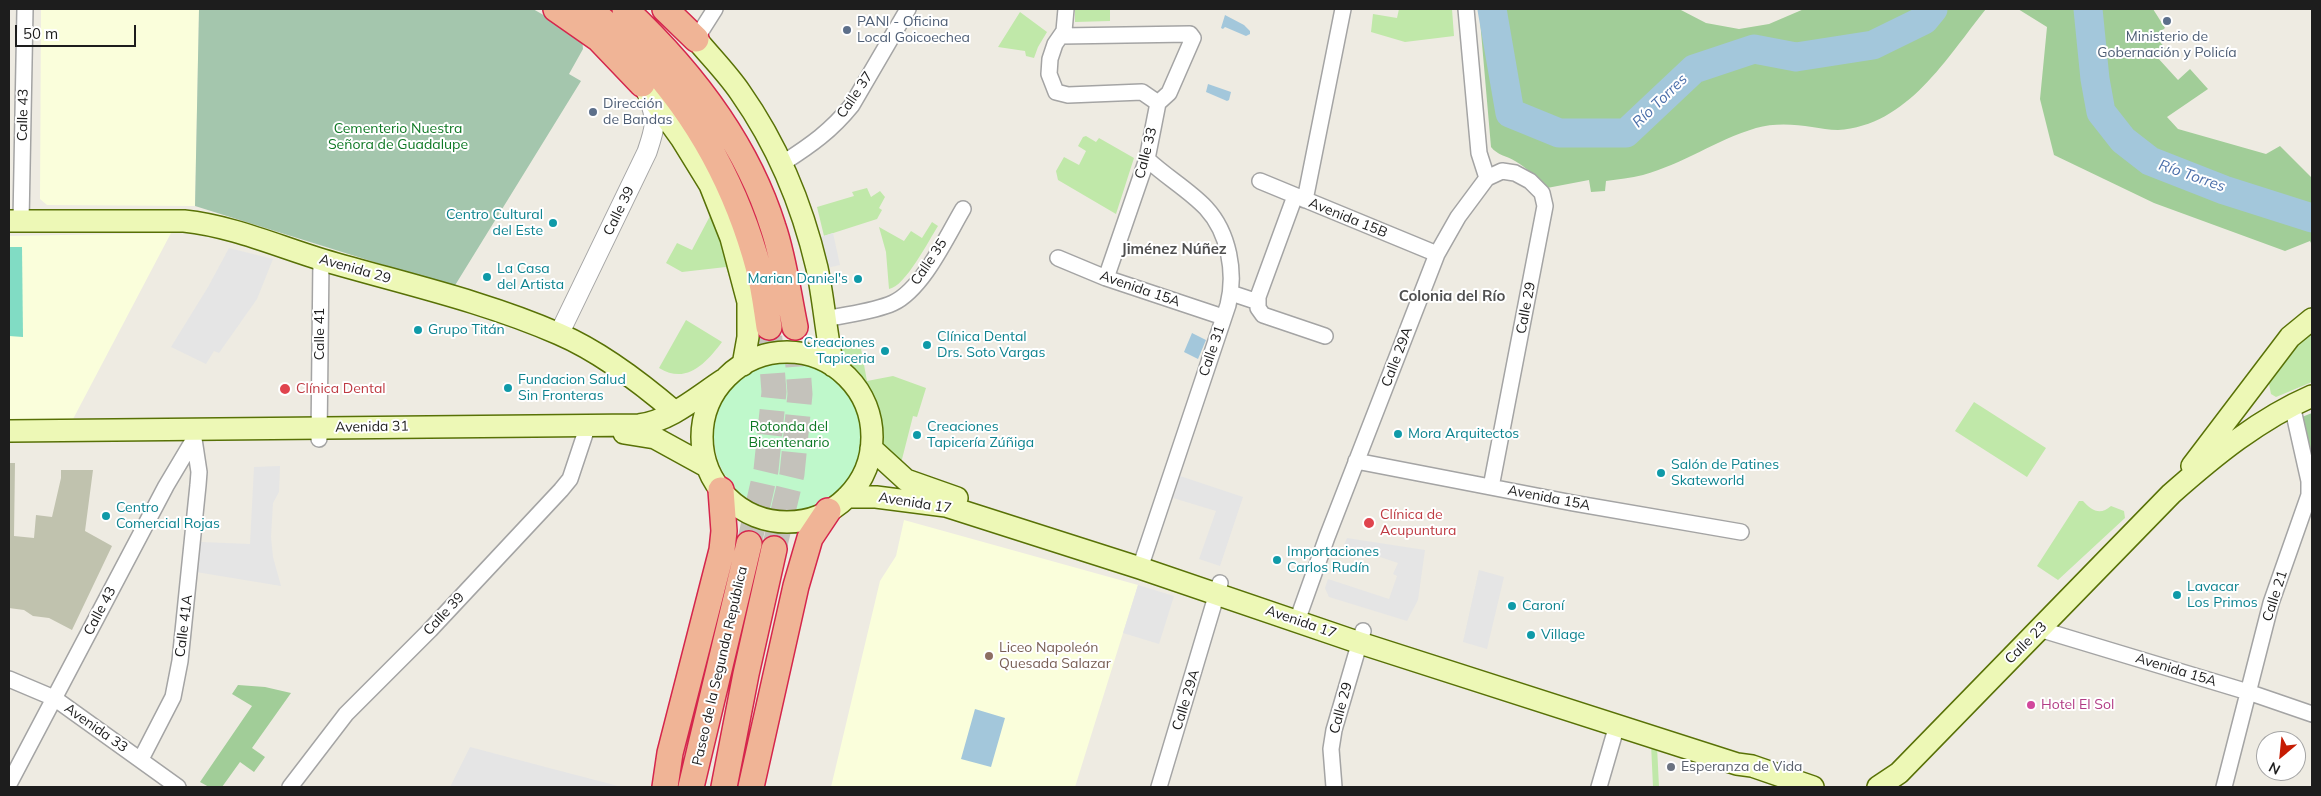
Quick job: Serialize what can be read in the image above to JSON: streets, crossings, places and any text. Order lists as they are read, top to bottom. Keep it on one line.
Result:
{"streets":{"highway":["Paseo de la Segunda República"],"main road":["Avenida 29","Avenida 31","Avenida 17","Calle 23"],"street":["Calle 37","Calle 43","Calle 33","Calle 39","Avenida 15B","Calle 35","Avenida 15A","Calle 29","Calle 41","Calle 31","Calle 29A","Calle 21","Calle 41A","Avenida 33"]},"crossings":[["Calle 43","Avenida 29"],["Calle 43","Avenida 31"],["Calle 43","Calle 41A"],["Calle 43","Avenida 33"],["Calle 33","Avenida 15A"],["Calle 33","Calle 31"],["Calle 39","Avenida 29"],["Calle 39","Avenida 31"],["Avenida 15B","Calle 29A"],["Avenida 29","Calle 41"],["Avenida 29","Avenida 31"],["Avenida 15A","Calle 29"],["Avenida 15A","Calle 31"],["Avenida 15A","Calle 29A"],["Avenida 15A","Calle 21"],["Avenida 15A","Calle 23"],["Calle 29","Calle 29A"],["Calle 29","Avenida 17"],["Calle 41","Avenida 31"],["Calle 31","Avenida 17"],["Calle 29A","Avenida 17"],["Avenida 31","Avenida 17"],["Avenida 31","Calle 41A"],["Calle 21","Calle 23"],["Calle 41A","Avenida 33"]],"districts":["Jiménez Núñez","Colonia del Río"],"water":["Río Torres"],"parks":["Cementerio Nuestra Señora de Guadalupe","Rotonda del Bicentenario"],"places":["Ministerio de Gobernación y Policía","PANI - Oficina Local Goicoechea","Dirección de Bandas","Centro Cultural del Este","La Casa del Artista","Marian Daniel's","Grupo Titán","Clínica Dental Drs. Soto Vargas","Creaciones Tapiceria","Fundacion Salud Sin Fronteras","Clínica Dental","Mora Arquitectos","Creaciones Tapicería Zúñiga","Salón de Patines Skateworld","Centro Comercial Rojas","Clínica de Acupuntura","Importaciones Carlos Rudín","Lavacar Los Primos","Caroní","Village","Liceo Napoleón Quesada Salazar","Hotel El Sol","Esperanza de Vida"],"scale_bar":"50 m","north":"bottom left"}
